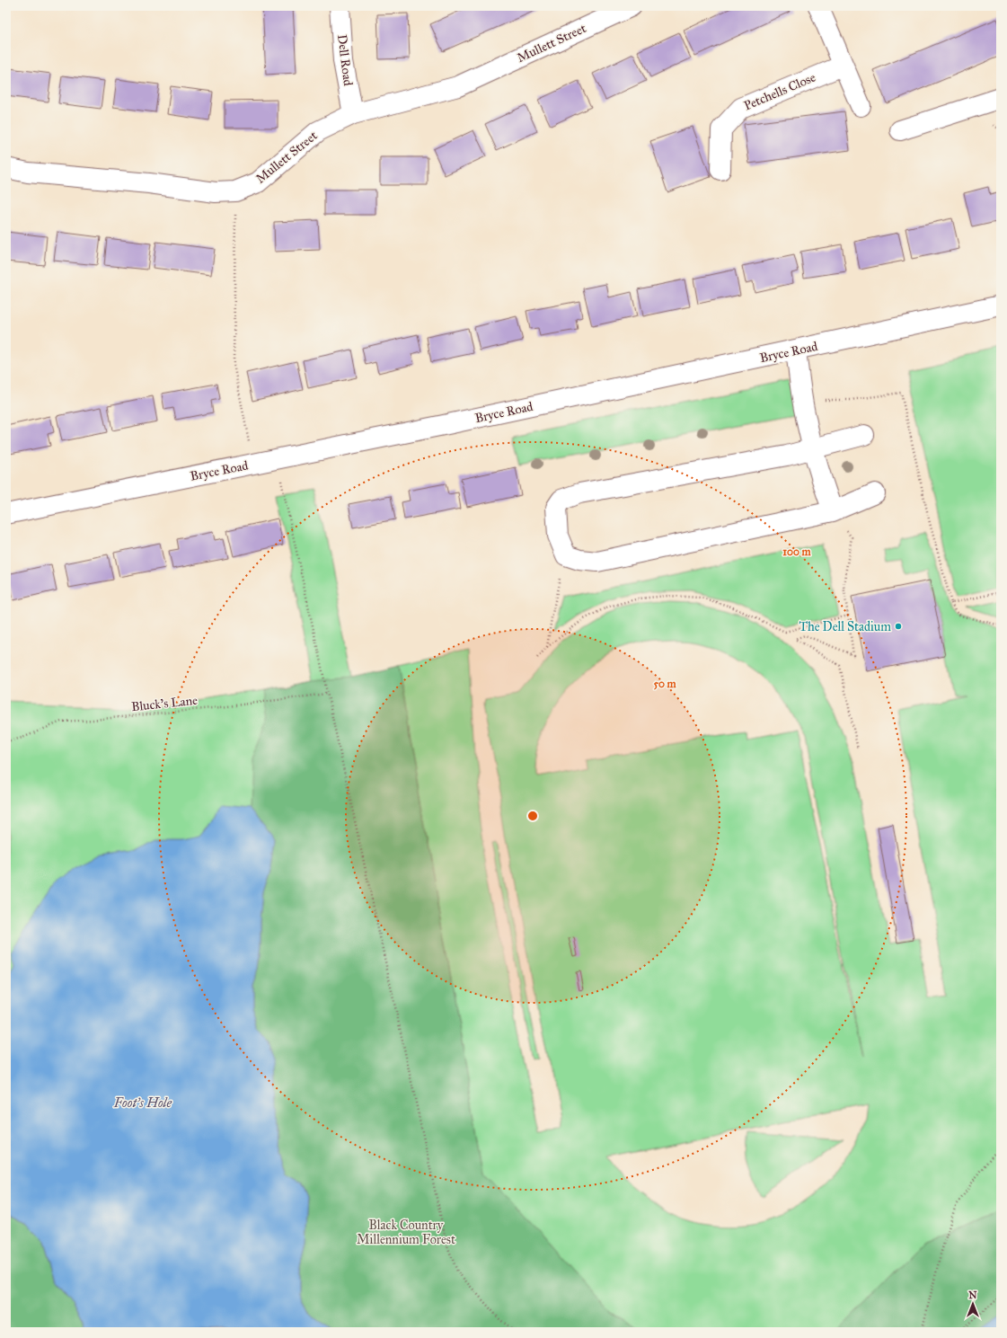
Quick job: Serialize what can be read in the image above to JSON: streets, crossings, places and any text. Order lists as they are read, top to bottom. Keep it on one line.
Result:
{"streets":{"street":["Mullett Street","Dell Road","Petchells Close","Bryce Road"],"path":["Bluck's Lane"]},"crossings":[["Mullett Street","Dell Road"]],"water":["Foot's Hole"],"parks":["Black Country Millennium Forest"],"places":["The Dell Stadium"],"north":"top","rings":["100 m","50 m"]}
